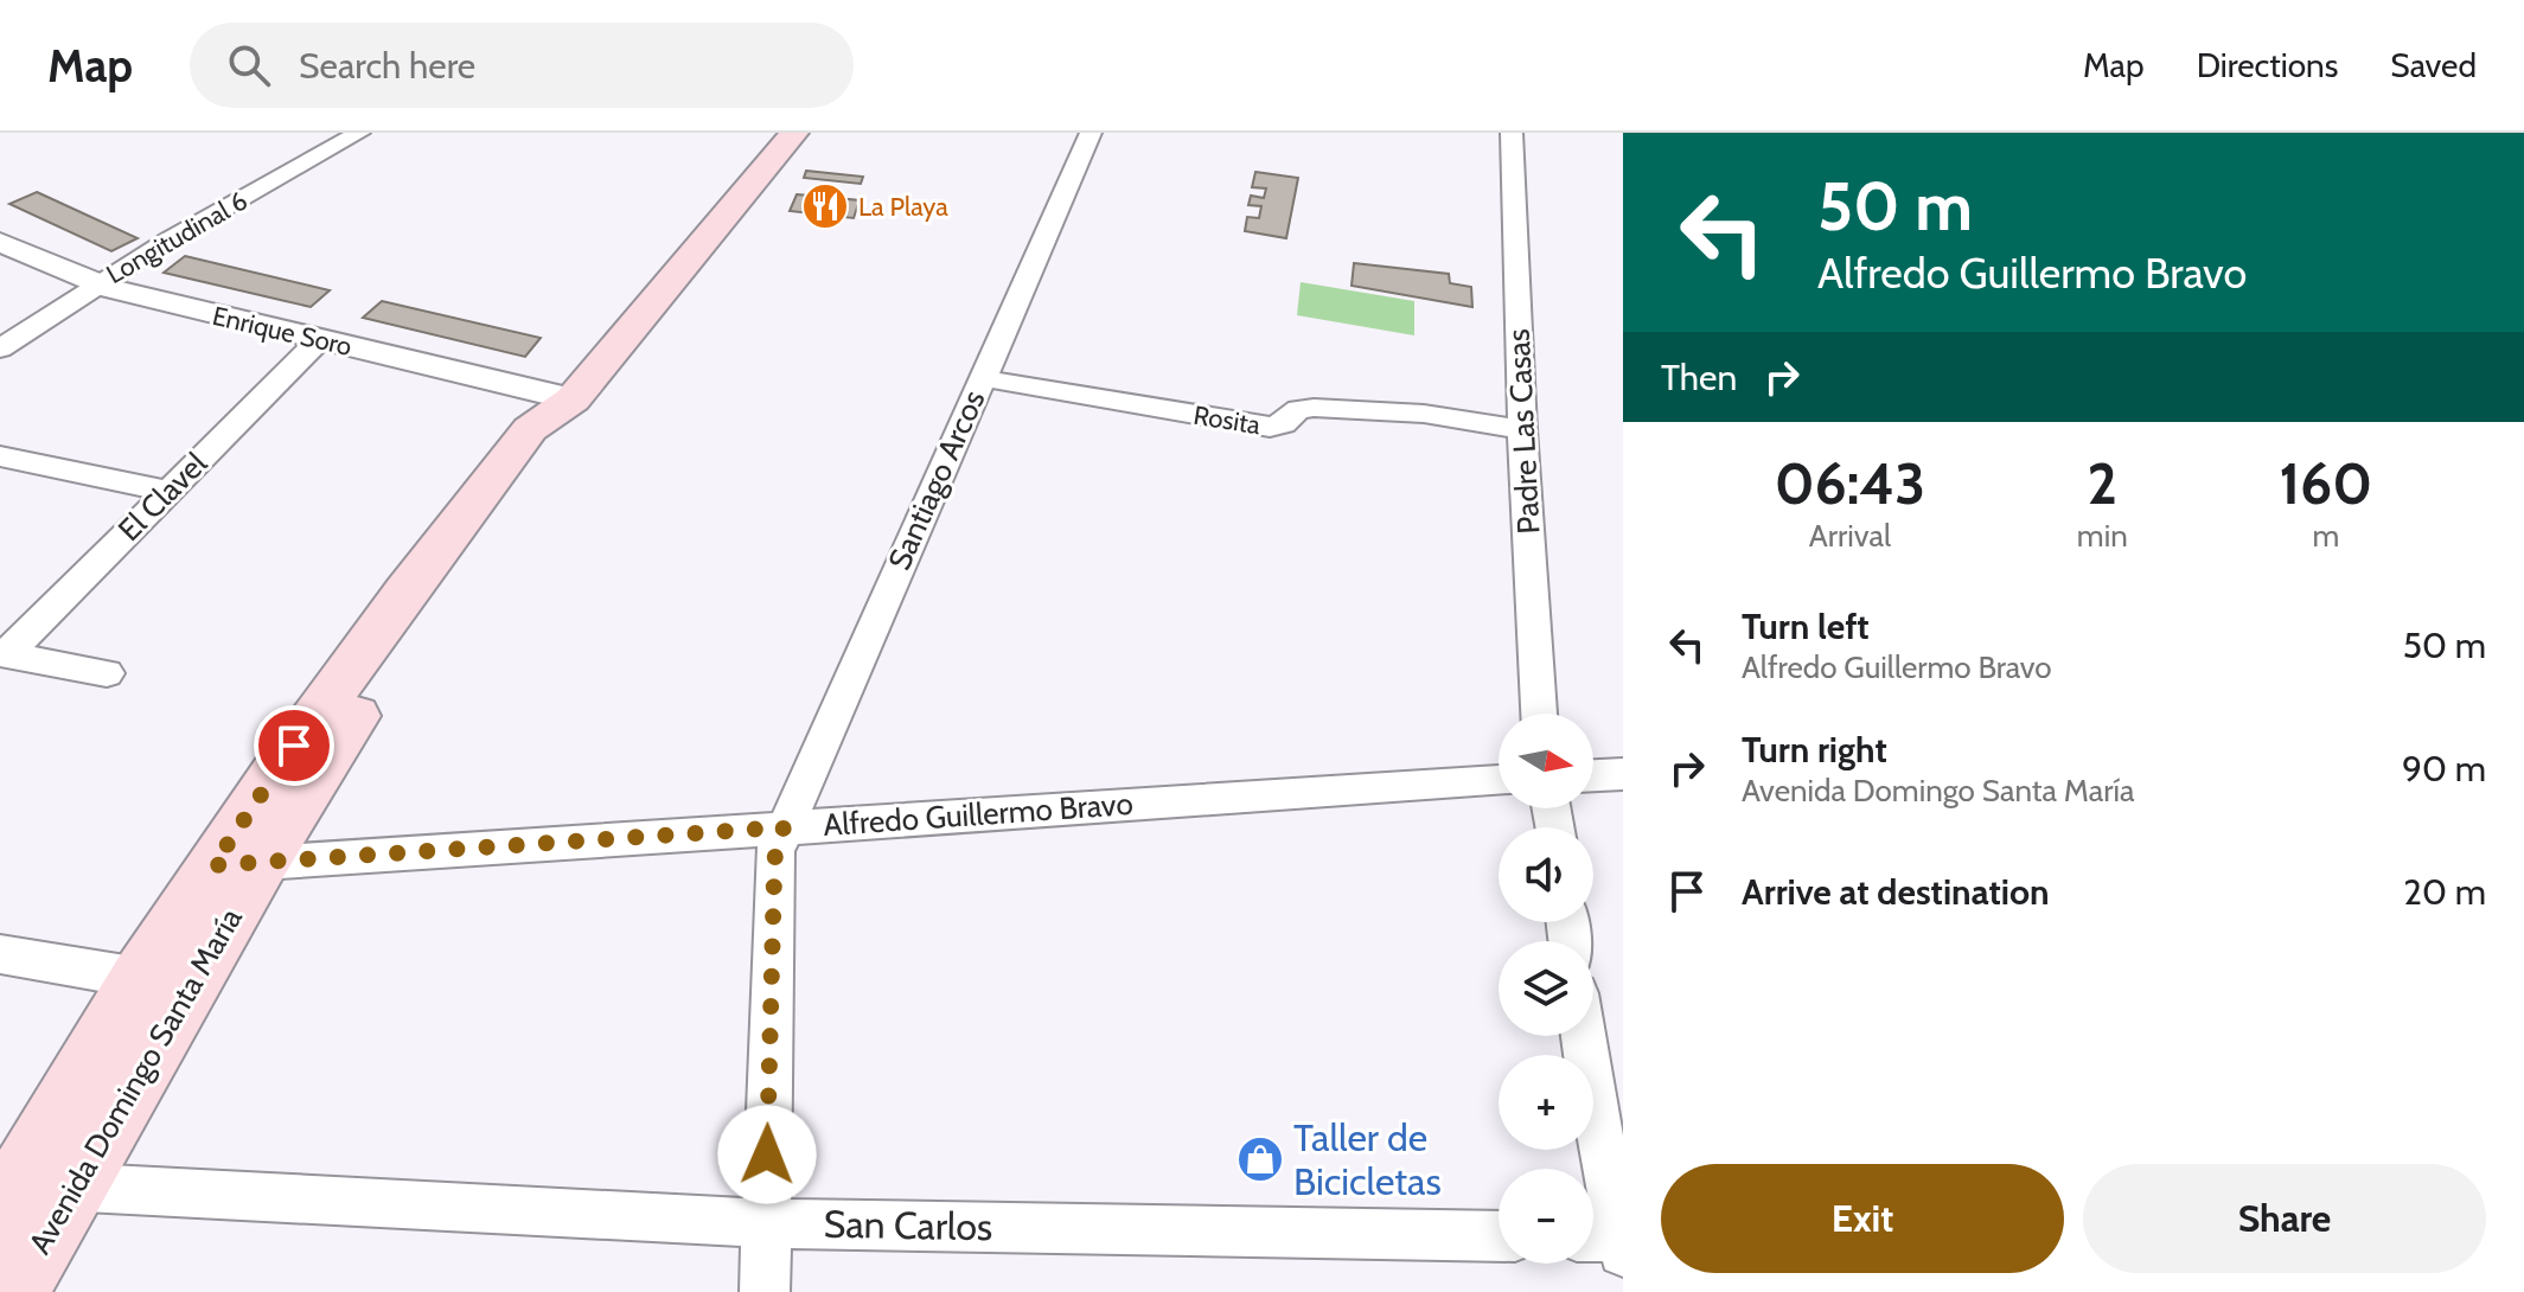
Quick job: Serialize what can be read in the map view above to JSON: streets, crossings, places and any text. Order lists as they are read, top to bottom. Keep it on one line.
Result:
{"streets":{"main road":["Avenida Domingo Santa María"],"street":["Longitudinal 6","Enrique Soro","Rosita","Padre Las Casas","Santiago Arcos","El Clavel","Alfredo Guillermo Bravo","San Carlos"]},"crossings":[["Longitudinal 6","Enrique Soro"],["Enrique Soro","El Clavel"],["Enrique Soro","Avenida Domingo Santa María"],["Rosita","Padre Las Casas"],["Rosita","Santiago Arcos"],["Santiago Arcos","Alfredo Guillermo Bravo"],["Santiago Arcos","San Carlos"],["Alfredo Guillermo Bravo","Avenida Domingo Santa María"],["Avenida Domingo Santa María","San Carlos"]],"places":{"restaurant":["La Playa"],"shop":["Taller de Bicicletas"]},"north":"right","page":{"header":"Map","search":"Search here","nav":["Map","Directions","Saved"],"turn":["50 m","Alfredo Guillermo Bravo"],"then":"Then","eta":["06:43","Arrival","2","min","160","m"],"list":[{"name":"Turn left","note":"Alfredo Guillermo Bravo","value":"50 m"},{"name":"Turn right","note":"Avenida Domingo Santa María","value":"90 m"},{"name":"Arrive at destination","value":"20 m"}],"map_buttons":["+","−"],"buttons":["Exit","Share"]}}
